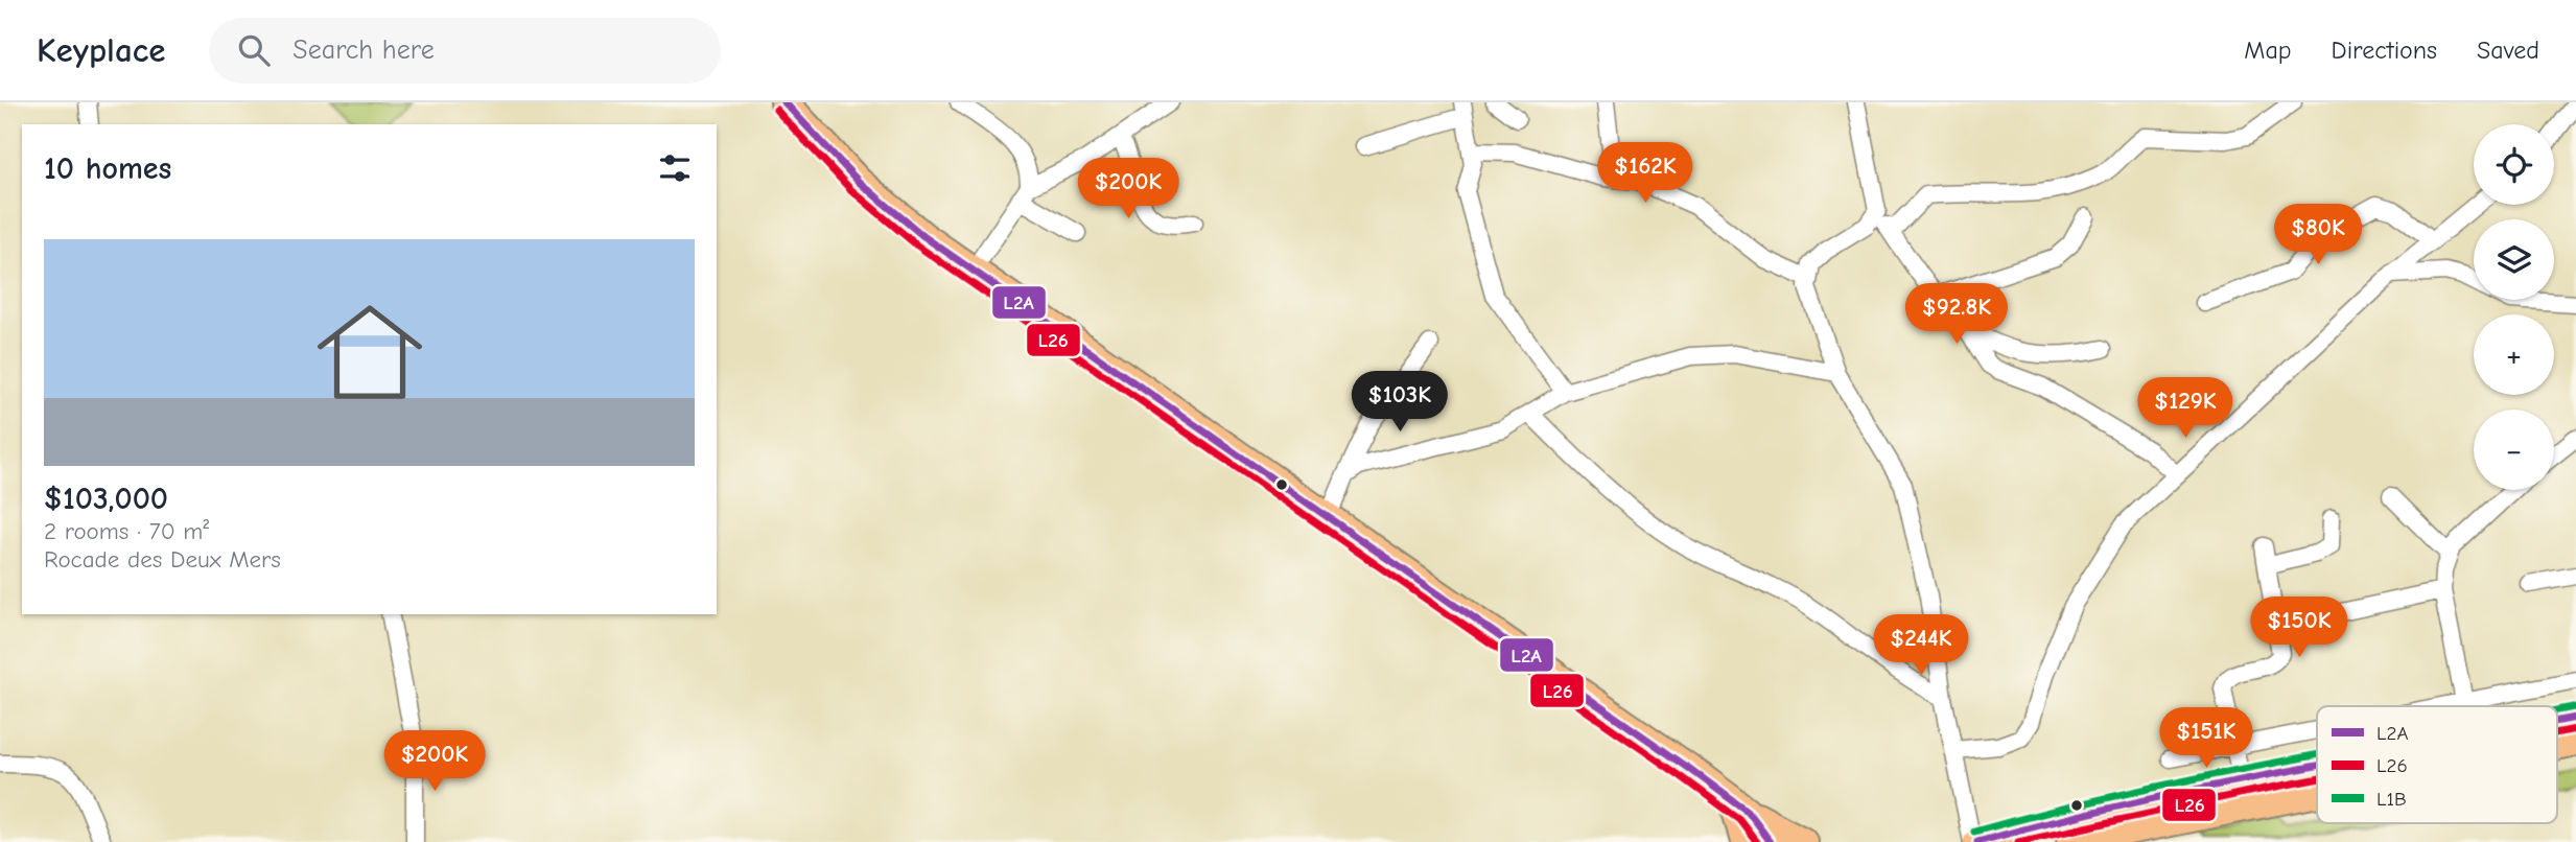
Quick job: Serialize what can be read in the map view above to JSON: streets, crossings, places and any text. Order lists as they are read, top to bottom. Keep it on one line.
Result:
{"lines":["transit line L2A","transit line L26","transit line L1B"],"legend":["L2A","L26","L1B"],"page":{"header":"Keyplace","search":"Search here","nav":["Map","Directions","Saved"],"map_buttons":["+","−"],"heading":"10 homes","price":["$162K","$200K","$80K","$92.8K","$103K","$129K","$150K","$244K","$151K","$200K"],"list":[{"name":"$103,000","note":"2 rooms · 70 m² · Rocade des Deux Mers"}]}}
